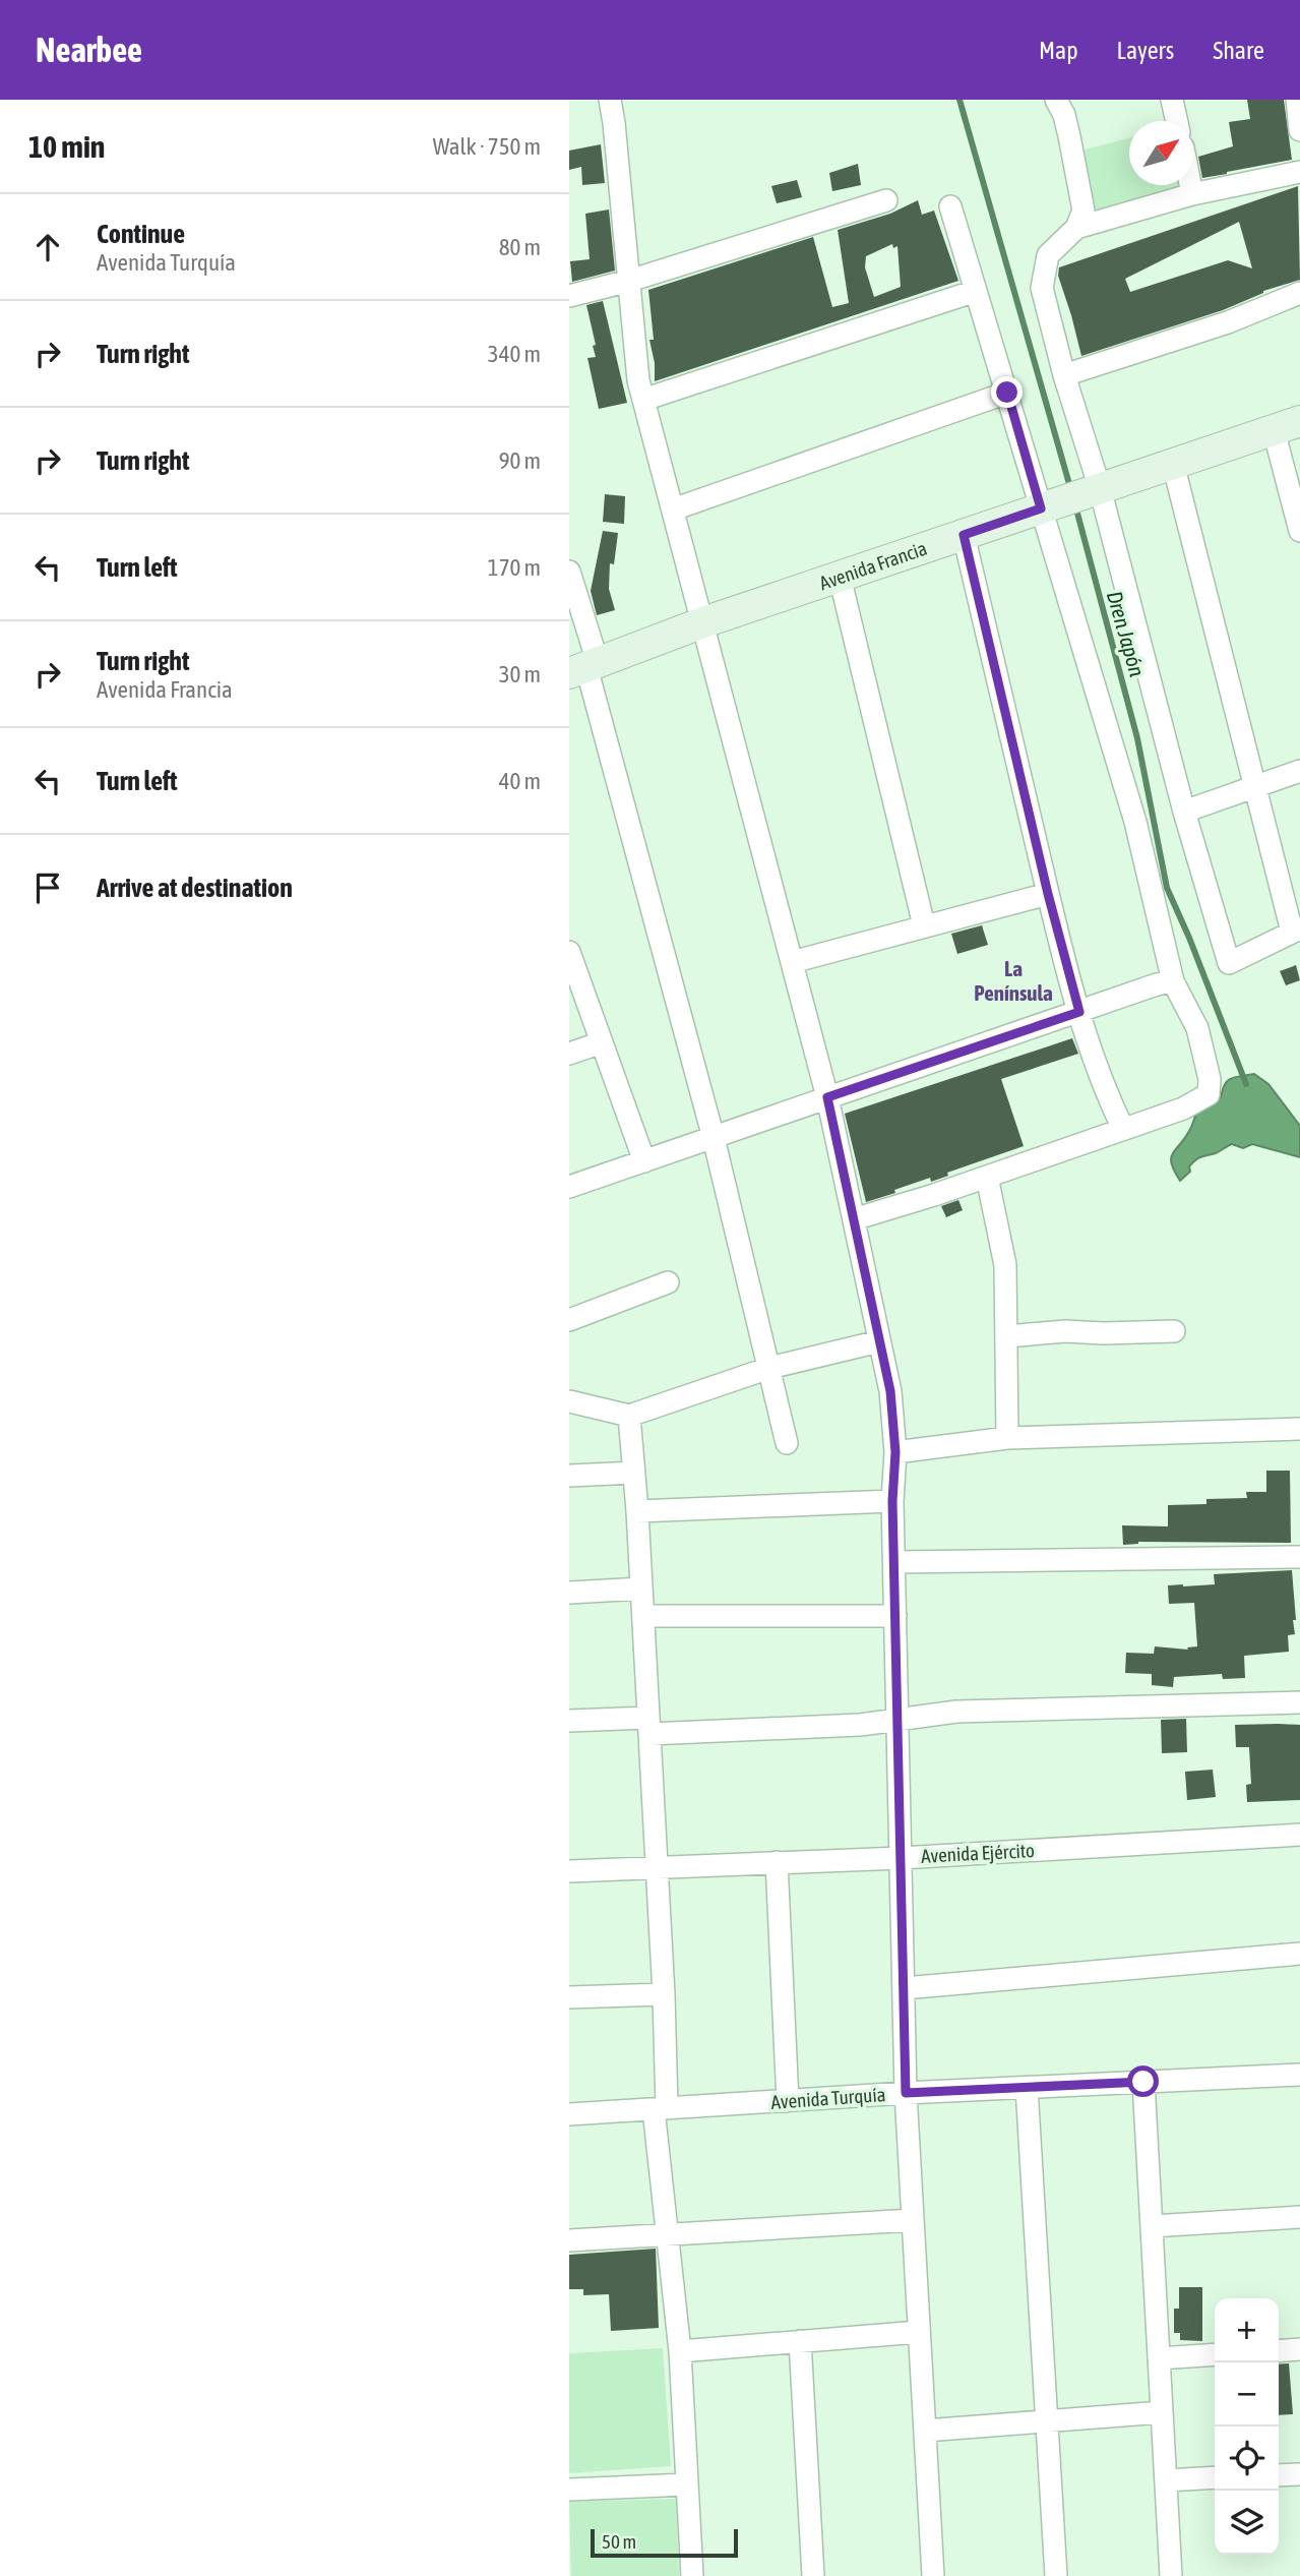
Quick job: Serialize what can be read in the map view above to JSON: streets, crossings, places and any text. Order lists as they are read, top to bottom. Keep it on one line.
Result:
{"streets":{"street":["Avenida Francia","Avenida Ejército","Avenida Turquía"]},"districts":["La Península"],"water":["Dren Japón"],"scale_bar":"50 m","north":"top right","page":{"header":"Nearbee","nav":["Map","Layers","Share"],"heading":["10 min","Walk · 750 m"],"list":[["Continue","Avenida Turquía","80 m"],["Turn right","340 m"],["Turn right","90 m"],["Turn left","170 m"],["Turn right","Avenida Francia","30 m"],["Turn left","40 m"],"Arrive at destination"],"map_buttons":["+","−"],"scale":"50 m"}}
